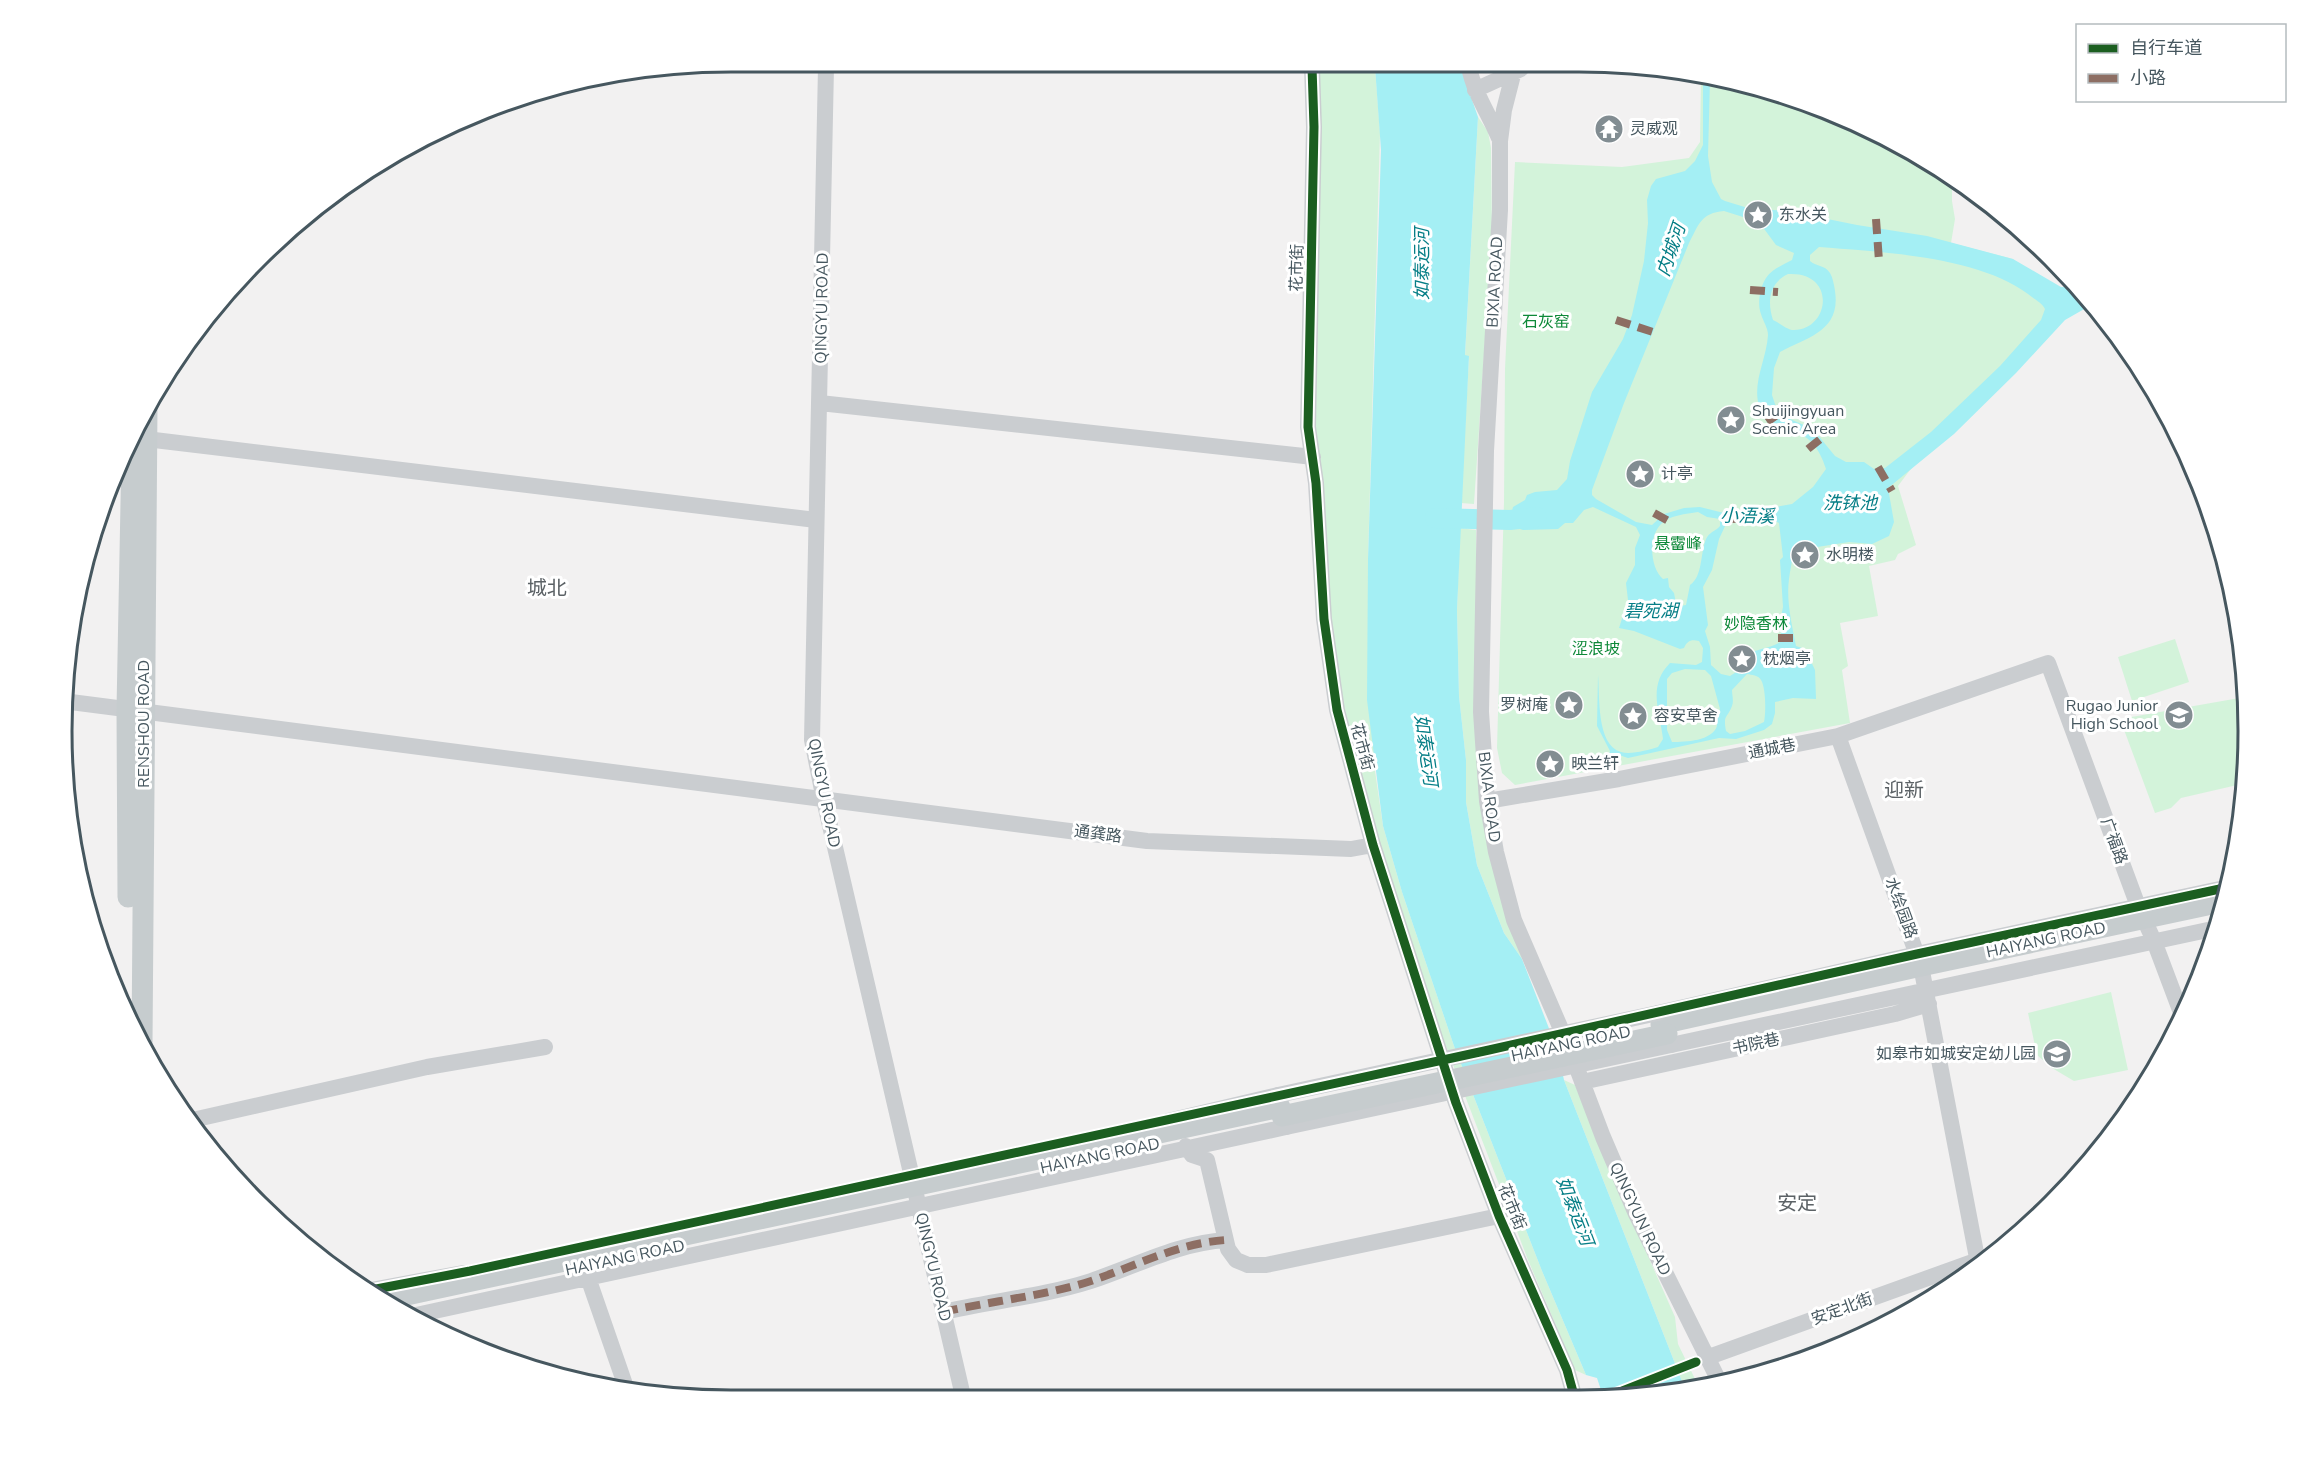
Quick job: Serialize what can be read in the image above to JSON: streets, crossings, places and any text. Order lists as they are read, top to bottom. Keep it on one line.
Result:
{"streets":{"main road":["RENSHOU ROAD","HAIYANG ROAD"],"street":["花市街","BIXIA ROAD","QINGYU ROAD","通城巷","通龚路","广福路","水绘园路","书院巷","QINGYUN ROAD","安定北街"]},"crossings":[["花市街","通龚路"],["花市街","HAIYANG ROAD"],["BIXIA ROAD","通城巷"],["BIXIA ROAD","QINGYUN ROAD"],["QINGYU ROAD","通龚路"],["QINGYU ROAD","HAIYANG ROAD"],["RENSHOU ROAD","通龚路"],["通城巷","广福路"],["通城巷","水绘园路"],["广福路","HAIYANG ROAD"],["水绘园路","HAIYANG ROAD"],["水绘园路","书院巷"],["HAIYANG ROAD","书院巷"],["书院巷","QINGYUN ROAD"],["QINGYUN ROAD","安定北街"]],"districts":["城北","迎新","安定"],"water":["内城河","如泰运河","洗钵池","小浯溪","碧宛湖"],"parks":["石灰窑","悬霤峰","妙隐香林","涩浪坡"],"places":{"temple":["灵威观"],"place":["东水关","Shuijingyuan Scenic Area","计亭","水明楼","枕烟亭","罗树庵","容安草舍","映兰轩"],"school or university":["Rugao Junior High School","如皋市如城安定幼儿园"]},"legend":["自行车道","小路"]}
